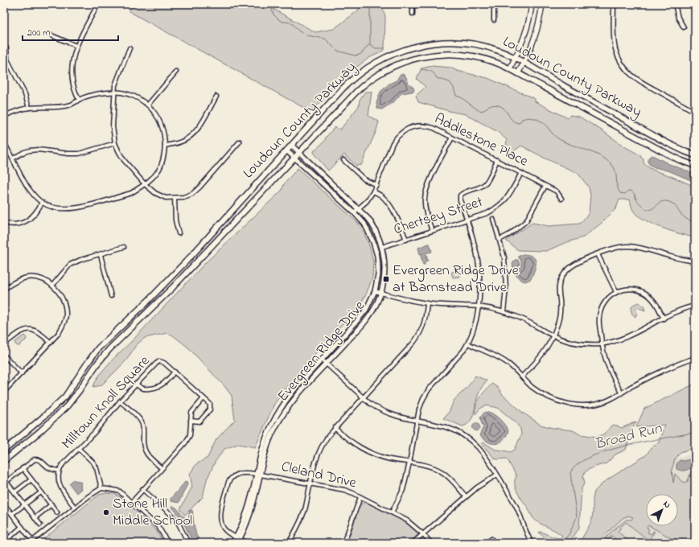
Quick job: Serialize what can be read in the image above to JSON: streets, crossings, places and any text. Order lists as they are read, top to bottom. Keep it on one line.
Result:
{"streets":{"main road":["Loudoun County Parkway"],"street":["Addlestone Place","Chertsey Street","Evergreen Ridge Drive","Milltown Knoll Square","Cleland Drive"]},"crossings":[["Loudoun County Parkway","Evergreen Ridge Drive"],["Addlestone Place","Chertsey Street"],["Addlestone Place","Evergreen Ridge Drive"],["Chertsey Street","Evergreen Ridge Drive"],["Evergreen Ridge Drive","Cleland Drive"]],"water":["Broad Run"],"places":{"transit":["Evergreen Ridge Drive at Barnstead Drive"],"other":["Stone Hill Middle School"]},"scale_bar":"200 m","north":"top right"}
